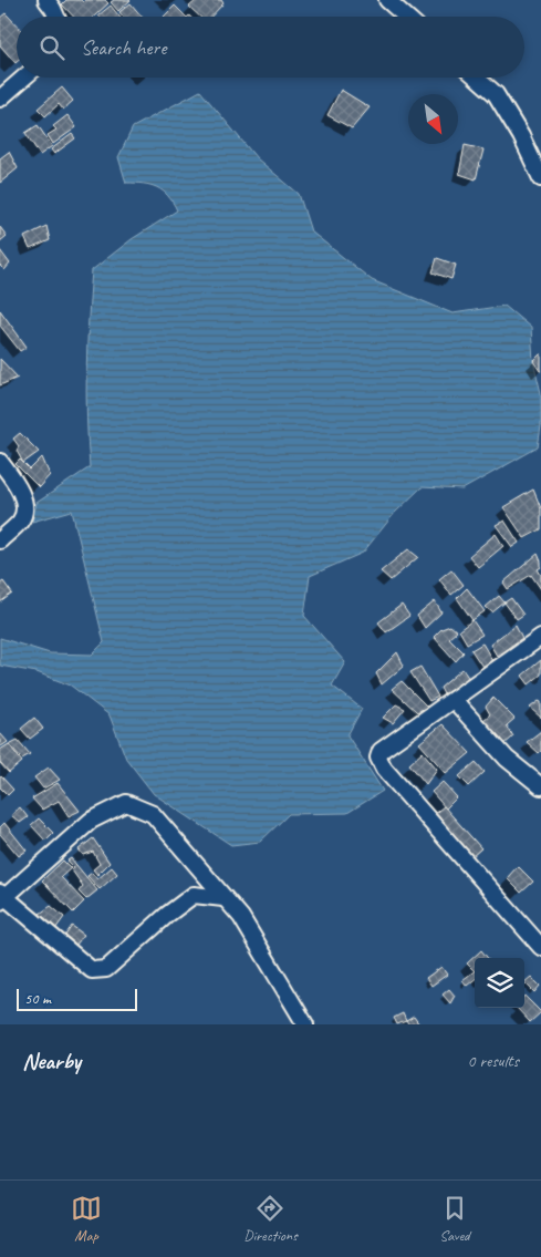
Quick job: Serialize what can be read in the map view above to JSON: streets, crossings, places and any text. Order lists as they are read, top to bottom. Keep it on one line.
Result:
{"scale_bar":"50 m","north":"bottom right","page":{"search":"Search here","scale":"50 m","heading":["Nearby","0 results"],"nav":["Map","Directions","Saved"]}}
